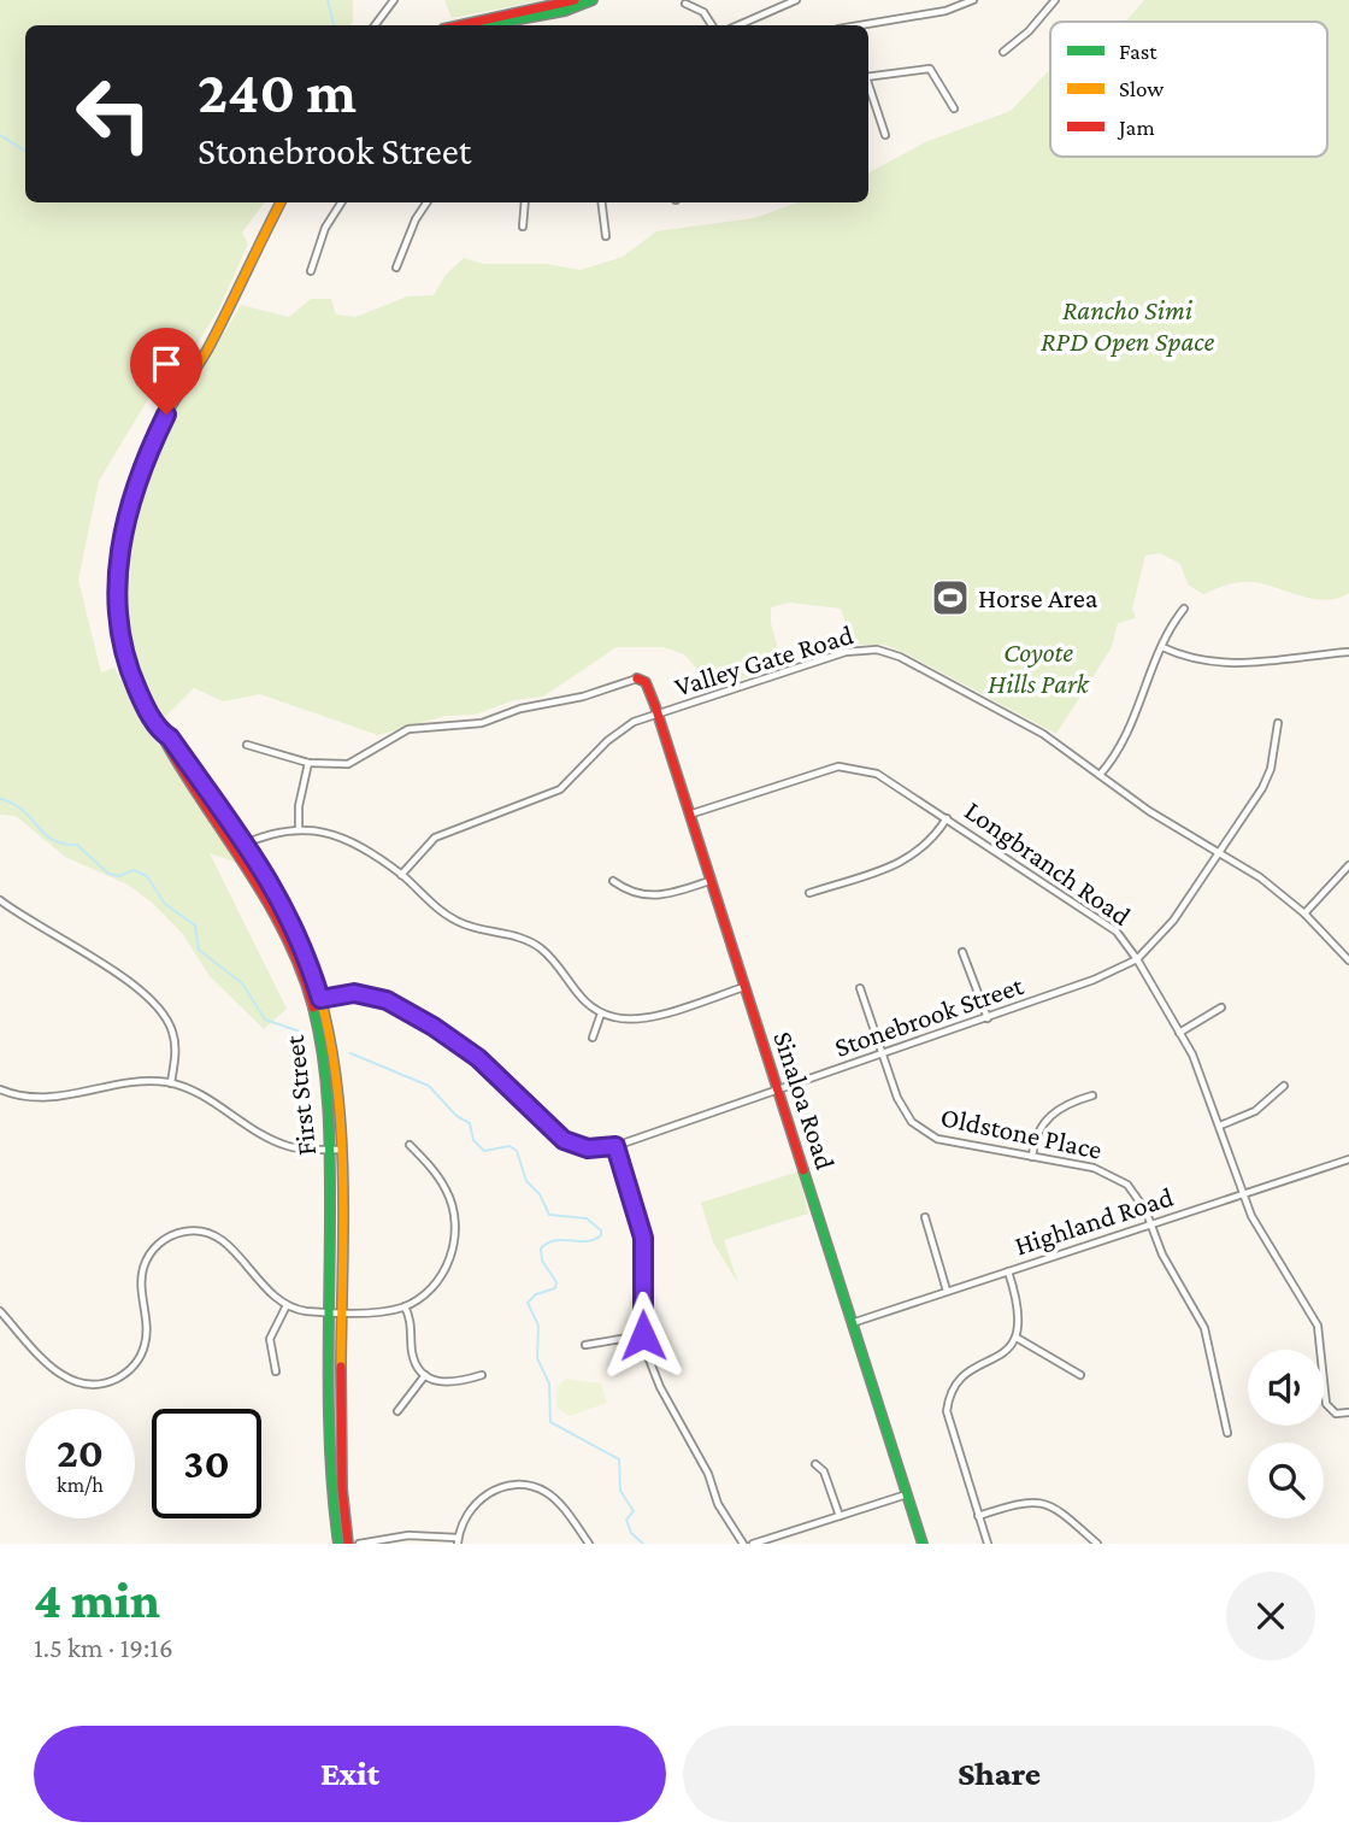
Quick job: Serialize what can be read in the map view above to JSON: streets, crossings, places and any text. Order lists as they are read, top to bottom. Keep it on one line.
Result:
{"streets":{"main road":["First Street","Sinaloa Road"],"street":["Valley Gate Road","Longbranch Road","Stonebrook Street","Oldstone Place","Highland Road"]},"crossings":[["Valley Gate Road","Stonebrook Street"],["Valley Gate Road","Sinaloa Road"],["Longbranch Road","Stonebrook Street"],["Longbranch Road","Sinaloa Road"],["Longbranch Road","Highland Road"],["Stonebrook Street","First Street"],["Stonebrook Street","Sinaloa Road"],["Stonebrook Street","Oldstone Place"],["Sinaloa Road","Highland Road"],["Oldstone Place","Highland Road"]],"parks":["Rancho Simi RPD Open Space","Coyote Hills Park"],"places":{"sports":["Horse Area"]},"legend":["Fast","Slow","Jam"],"page":{"turn":["240 m","Stonebrook Street"],"speed":"20 km/h","limit":"30","heading":["4 min","1.5 km · 19:16"],"buttons":["Exit","Share"]}}
